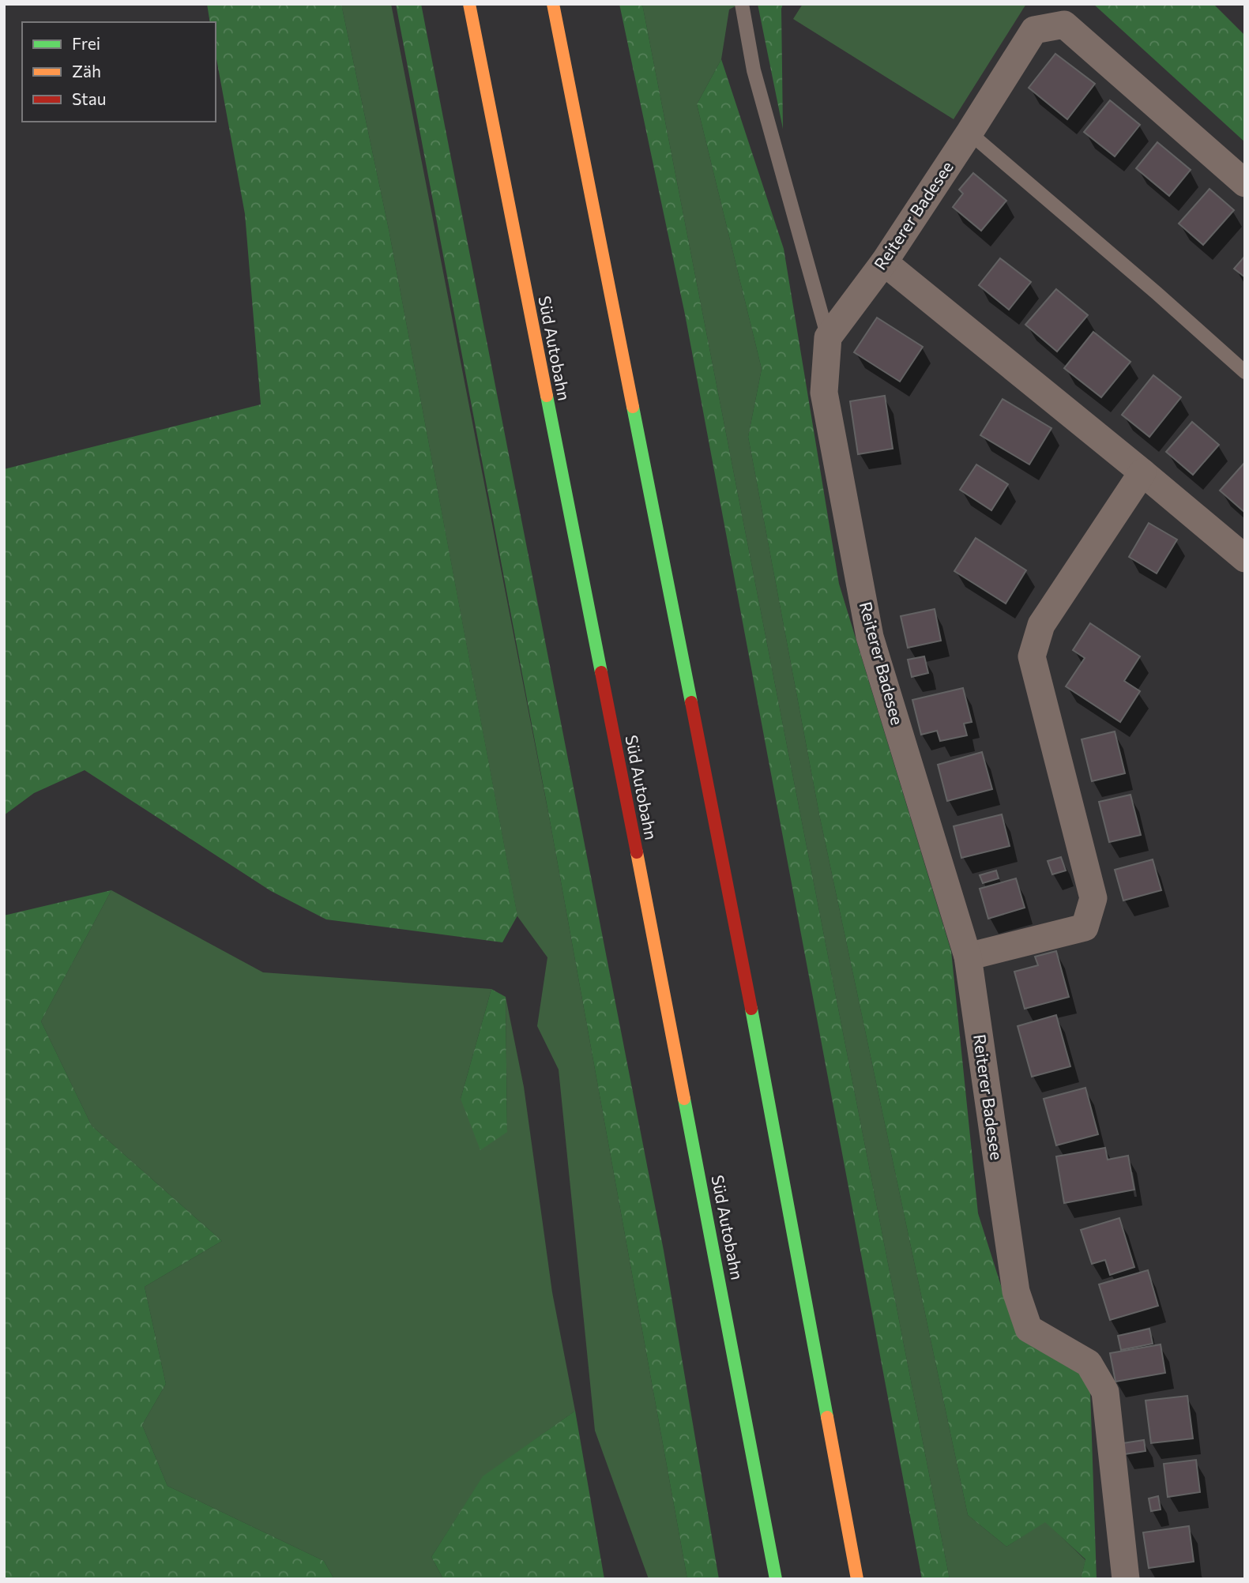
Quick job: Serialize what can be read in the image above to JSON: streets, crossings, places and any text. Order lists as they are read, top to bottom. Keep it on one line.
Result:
{"streets":{"highway":["Süd Autobahn"],"street":["Reiterer Badesee"]},"legend":["Frei","Zäh","Stau"]}
